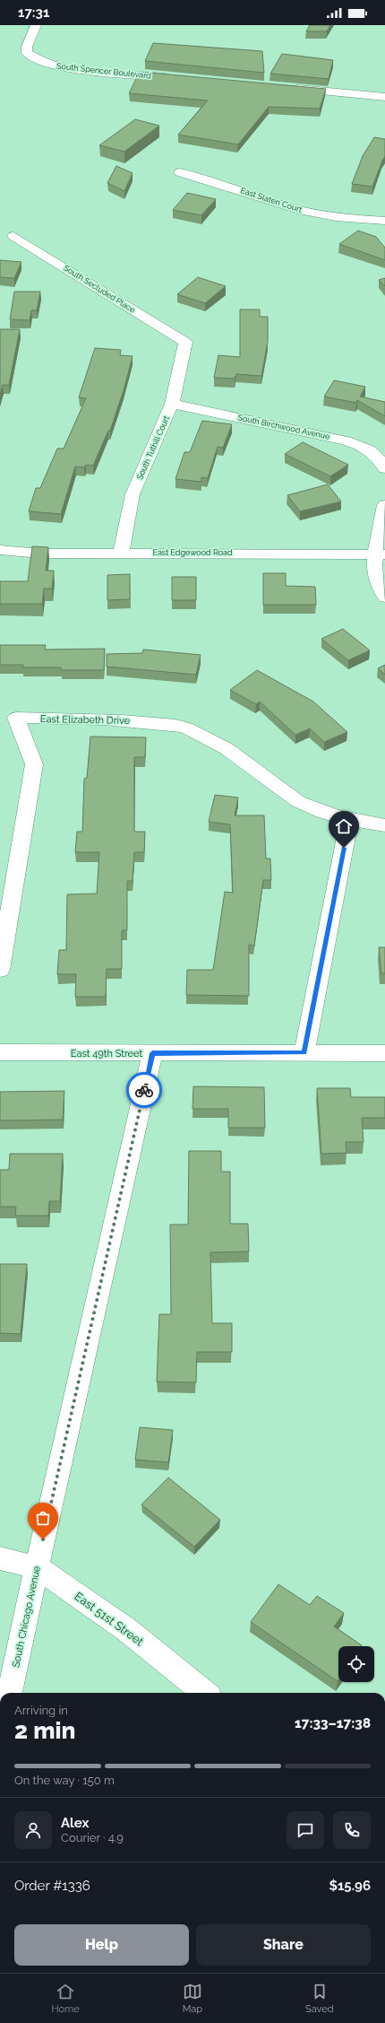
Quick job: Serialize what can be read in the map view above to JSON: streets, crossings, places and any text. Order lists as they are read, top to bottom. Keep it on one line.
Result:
{"streets":{"street":["South Spencer Boulevard","East Slaten Court","South Secluded Place","South Birchwood Avenue","South Tuthill Court","East Edgewood Road","East Elizabeth Drive","East 49th Street","South Chicago Avenue","East 51st Street"]},"crossings":[["South Secluded Place","South Tuthill Court"],["South Birchwood Avenue","South Tuthill Court"],["South Tuthill Court","East Edgewood Road"],["East 49th Street","South Chicago Avenue"],["South Chicago Avenue","East 51st Street"]],"page":{"status":"17:31","heading":["2 min","Arriving in","17:33–17:38"],"panel":["Alex","Courier · 4.9","Order #1336","$15.96"],"bar":"On the way · 150 m","buttons":["Help","Share"],"tabs":["Home","Map","Saved"]}}
